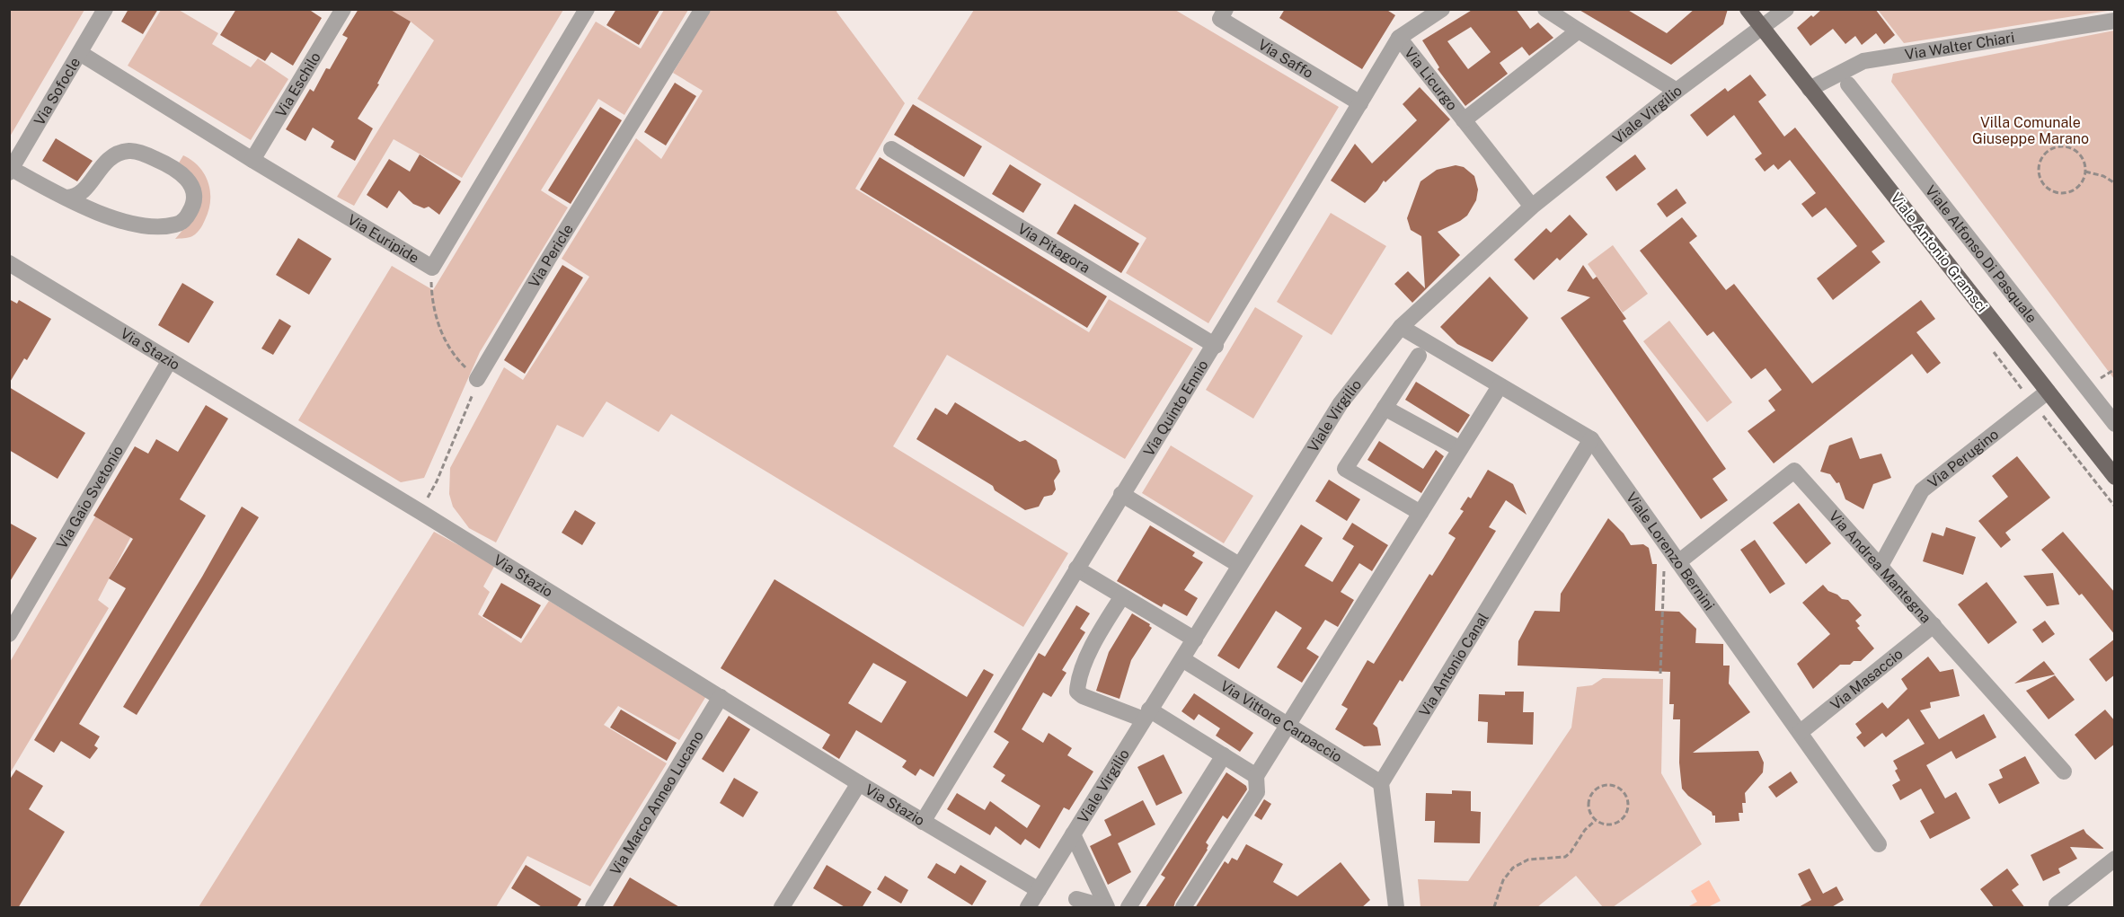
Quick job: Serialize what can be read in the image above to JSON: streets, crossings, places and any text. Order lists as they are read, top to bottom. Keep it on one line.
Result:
{"streets":{"main road":["Viale Antonio Gramsci"],"street":["Via Walter Chiari","Via Saffo","Via Licurgo","Via Eschilo","Via Sofocle","Viale Virgilio","Via Euripide","Via Pitagora","Viale Alfonso Di Pasquale","Via Pericle","Via Stazio","Via Quinto Ennio","Via Perugino","Via Gaio Svetonio","Viale Lorenzo Bernini","Via Andrea Mantegna","Via Antonio Canal","Via Masaccio","Via Vittore Carpaccio","Via Marco Anneo Lucano"]},"crossings":[["Via Walter Chiari","Viale Antonio Gramsci"],["Via Saffo","Via Quinto Ennio"],["Via Licurgo","Viale Virgilio"],["Via Licurgo","Via Quinto Ennio"],["Via Eschilo","Via Euripide"],["Via Sofocle","Via Euripide"],["Viale Virgilio","Viale Antonio Gramsci"],["Viale Virgilio","Via Stazio"],["Viale Virgilio","Viale Lorenzo Bernini"],["Viale Virgilio","Via Vittore Carpaccio"],["Via Pitagora","Via Quinto Ennio"],["Viale Antonio Gramsci","Via Perugino"],["Via Stazio","Via Quinto Ennio"],["Via Stazio","Via Gaio Svetonio"],["Via Stazio","Via Marco Anneo Lucano"],["Via Perugino","Via Andrea Mantegna"],["Viale Lorenzo Bernini","Via Andrea Mantegna"],["Viale Lorenzo Bernini","Via Antonio Canal"],["Viale Lorenzo Bernini","Via Masaccio"],["Via Andrea Mantegna","Via Masaccio"],["Via Antonio Canal","Via Vittore Carpaccio"]],"parks":["Villa Comunale Giuseppe Marano"]}
